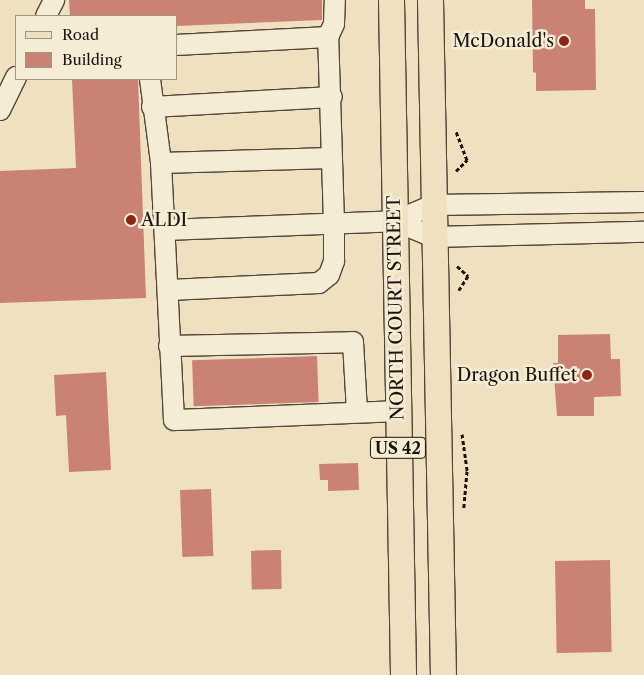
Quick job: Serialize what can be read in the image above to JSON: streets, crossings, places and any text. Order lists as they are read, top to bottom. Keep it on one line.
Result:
{"streets":{"main road":["NORTH COURT STREET","US 42"]},"places":["McDonald's","ALDI","Dragon Buffet"],"legend":["Road","Building"]}
